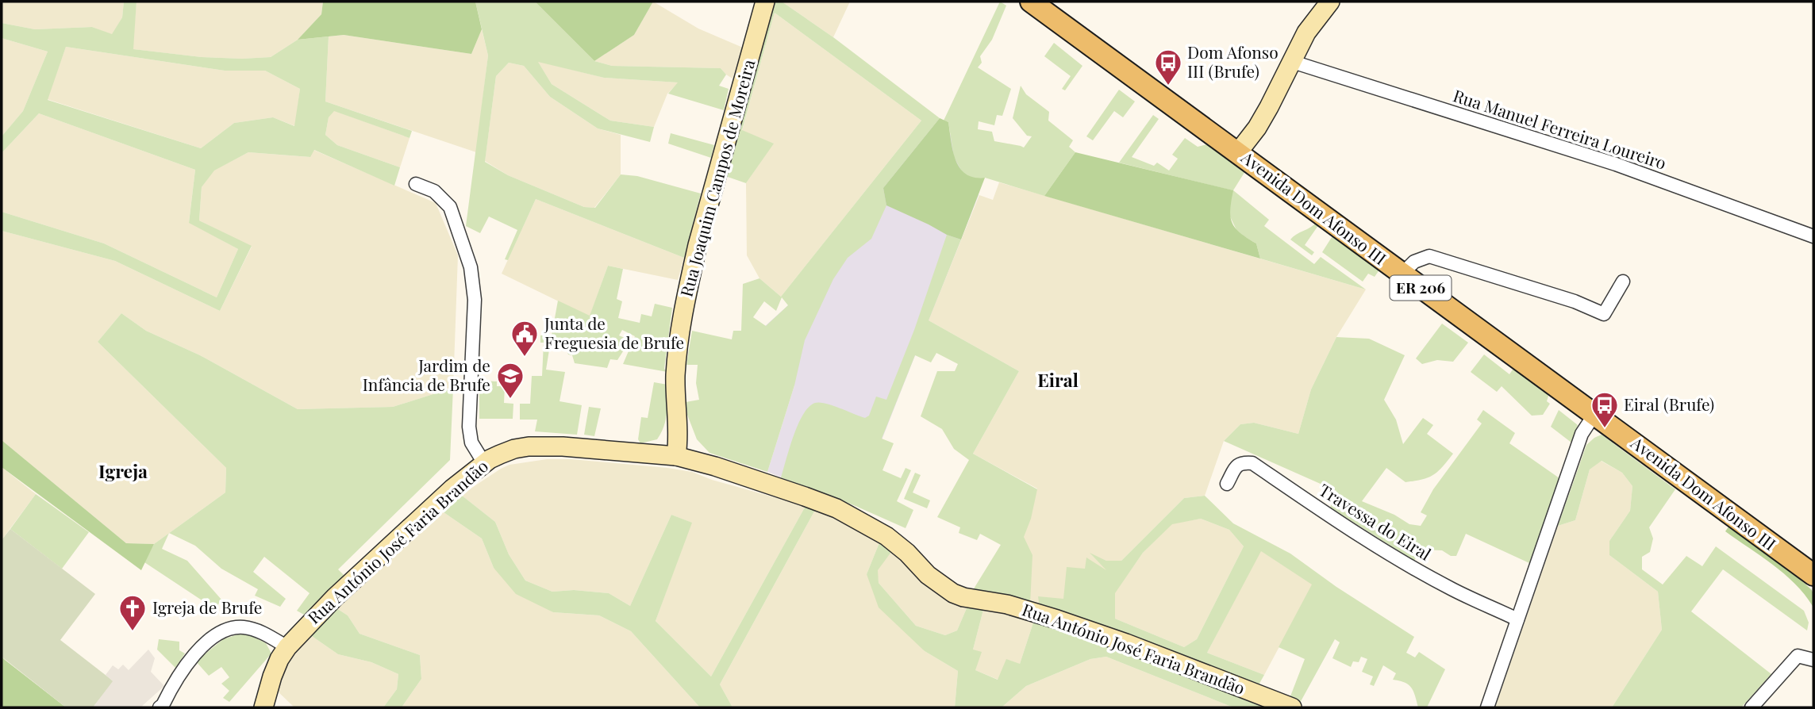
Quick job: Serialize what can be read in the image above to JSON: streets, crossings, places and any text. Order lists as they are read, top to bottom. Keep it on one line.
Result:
{"streets":{"main road":["Avenida Dom Afonso III","ER 206"],"street":["Rua Manuel Ferreira Loureiro","Rua Joaquim Campos de Moreira","Travessa do Eiral","Rua António José Faria Brandão"]},"crossings":[["Rua Joaquim Campos de Moreira","Rua António José Faria Brandão"]],"districts":["Eiral","Igreja"],"places":{"bus stop":["Dom Afonso III (Brufe)","Eiral (Brufe)"],"public building":["Junta de Freguesia de Brufe"],"school or university":["Jardim de Infância de Brufe"],"church":["Igreja de Brufe"]}}
